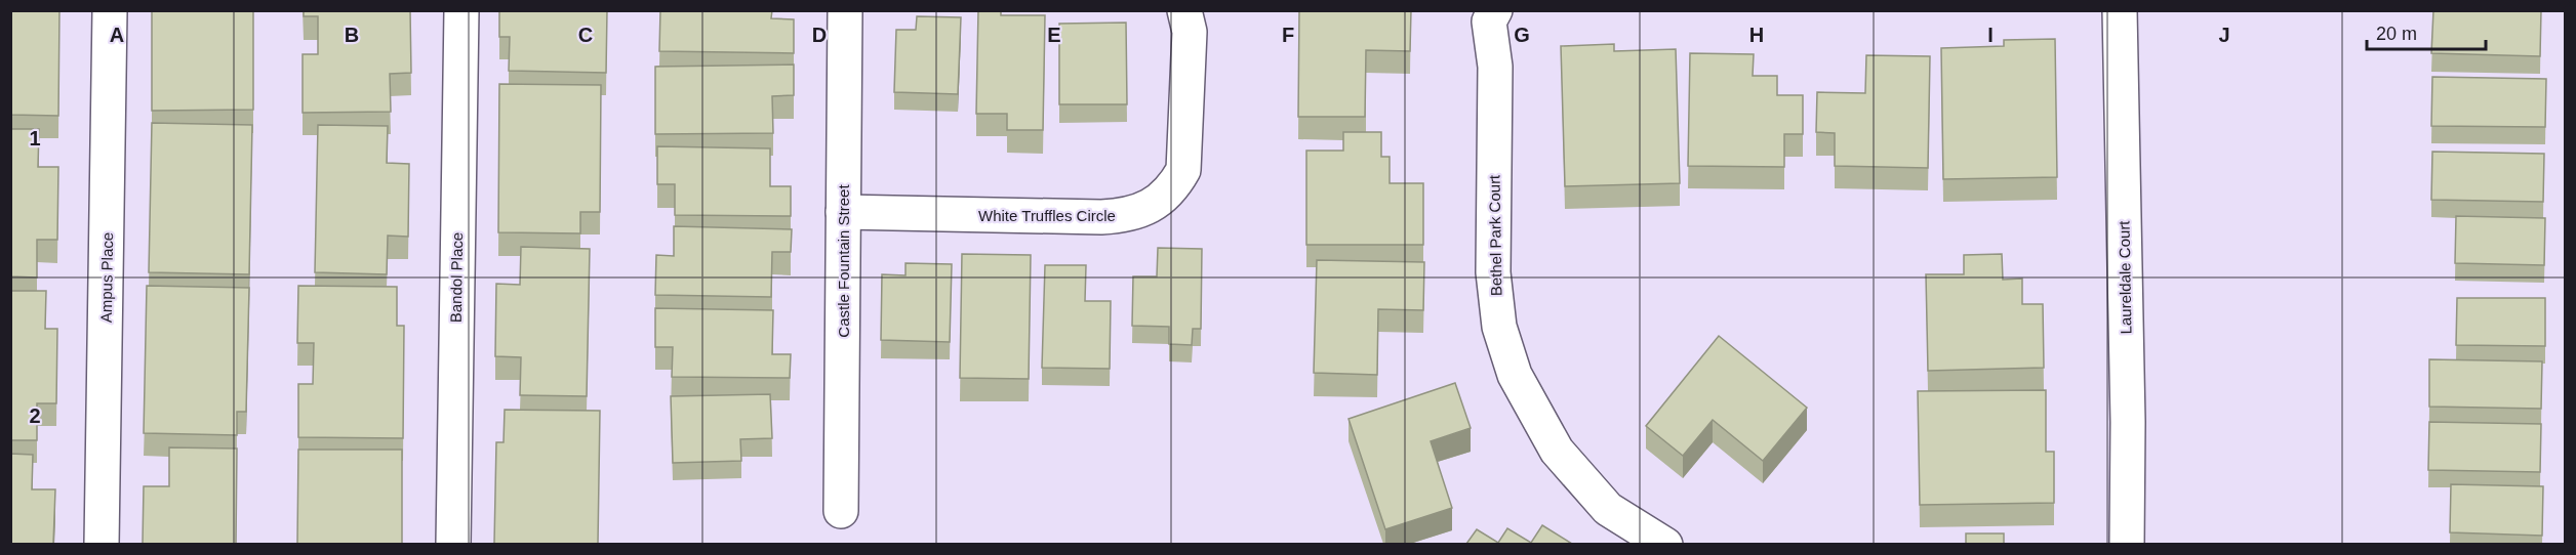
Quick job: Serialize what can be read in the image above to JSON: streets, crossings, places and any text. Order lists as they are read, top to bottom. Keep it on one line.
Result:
{"streets":{"street":["White Truffles Circle","Bethel Park Court","Castle Fountain Street","Ampus Place","Bandol Place","Laureldale Court"]},"crossings":[["White Truffles Circle","Castle Fountain Street"]],"scale_bar":"20 m","grid":{"columns":["A","B","C","D","E","F","G","H","I","J"],"rows":["1","2"]}}
